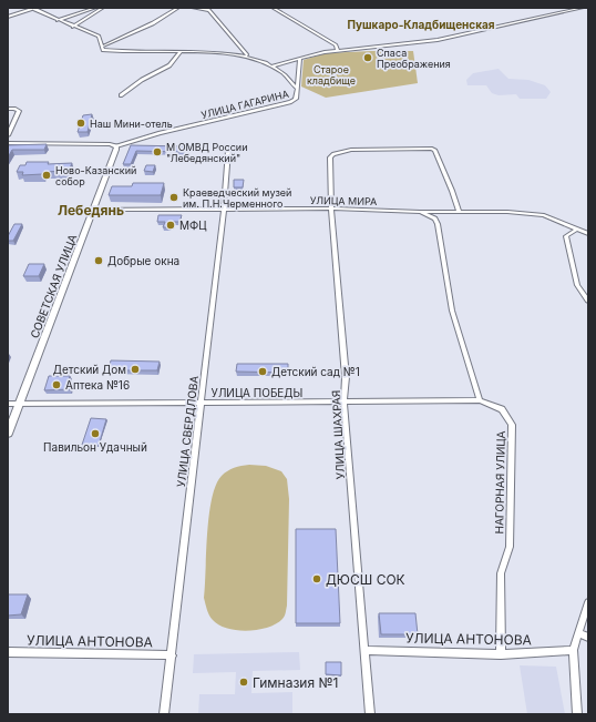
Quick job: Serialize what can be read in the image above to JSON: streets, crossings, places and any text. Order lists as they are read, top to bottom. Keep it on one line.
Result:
{"streets":{"main road":["СОВЕТСКАЯ УЛИЦА"],"street":["УЛИЦА ГАГАРИНА","УЛИЦА МИРА","УЛИЦА ПОБЕДЫ","УЛИЦА СВЕРДЛОВА","УЛИЦА ШАХРАЯ","НАГОРНАЯ УЛИЦА","УЛИЦА АНТОНОВА"]},"crossings":[["УЛИЦА ГАГАРИНА","СОВЕТСКАЯ УЛИЦА"],["УЛИЦА МИРА","СОВЕТСКАЯ УЛИЦА"],["УЛИЦА МИРА","УЛИЦА СВЕРДЛОВА"],["УЛИЦА МИРА","УЛИЦА ШАХРАЯ"],["СОВЕТСКАЯ УЛИЦА","УЛИЦА ПОБЕДЫ"],["УЛИЦА ПОБЕДЫ","УЛИЦА СВЕРДЛОВА"],["УЛИЦА ПОБЕДЫ","УЛИЦА ШАХРАЯ"],["УЛИЦА ПОБЕДЫ","НАГОРНАЯ УЛИЦА"],["УЛИЦА СВЕРДЛОВА","УЛИЦА АНТОНОВА"],["УЛИЦА ШАХРАЯ","УЛИЦА АНТОНОВА"],["НАГОРНАЯ УЛИЦА","УЛИЦА АНТОНОВА"]],"districts":["Пушкаро-Кладбищенская","Лебедянь"],"parks":["Старое кладбище"],"places":["Спаса Преображения","Наш Мини-отель","М ОМВД России \"Лебедянский\"","Ново-Казанский собор","Краеведческий музей им. П.Н.Черменного","МФЦ","Добрые окна","Детский Дом","Детский сад №1","Аптека №16","Павильон Удачный","ДЮСШ СОК","Гимназия №1"]}
